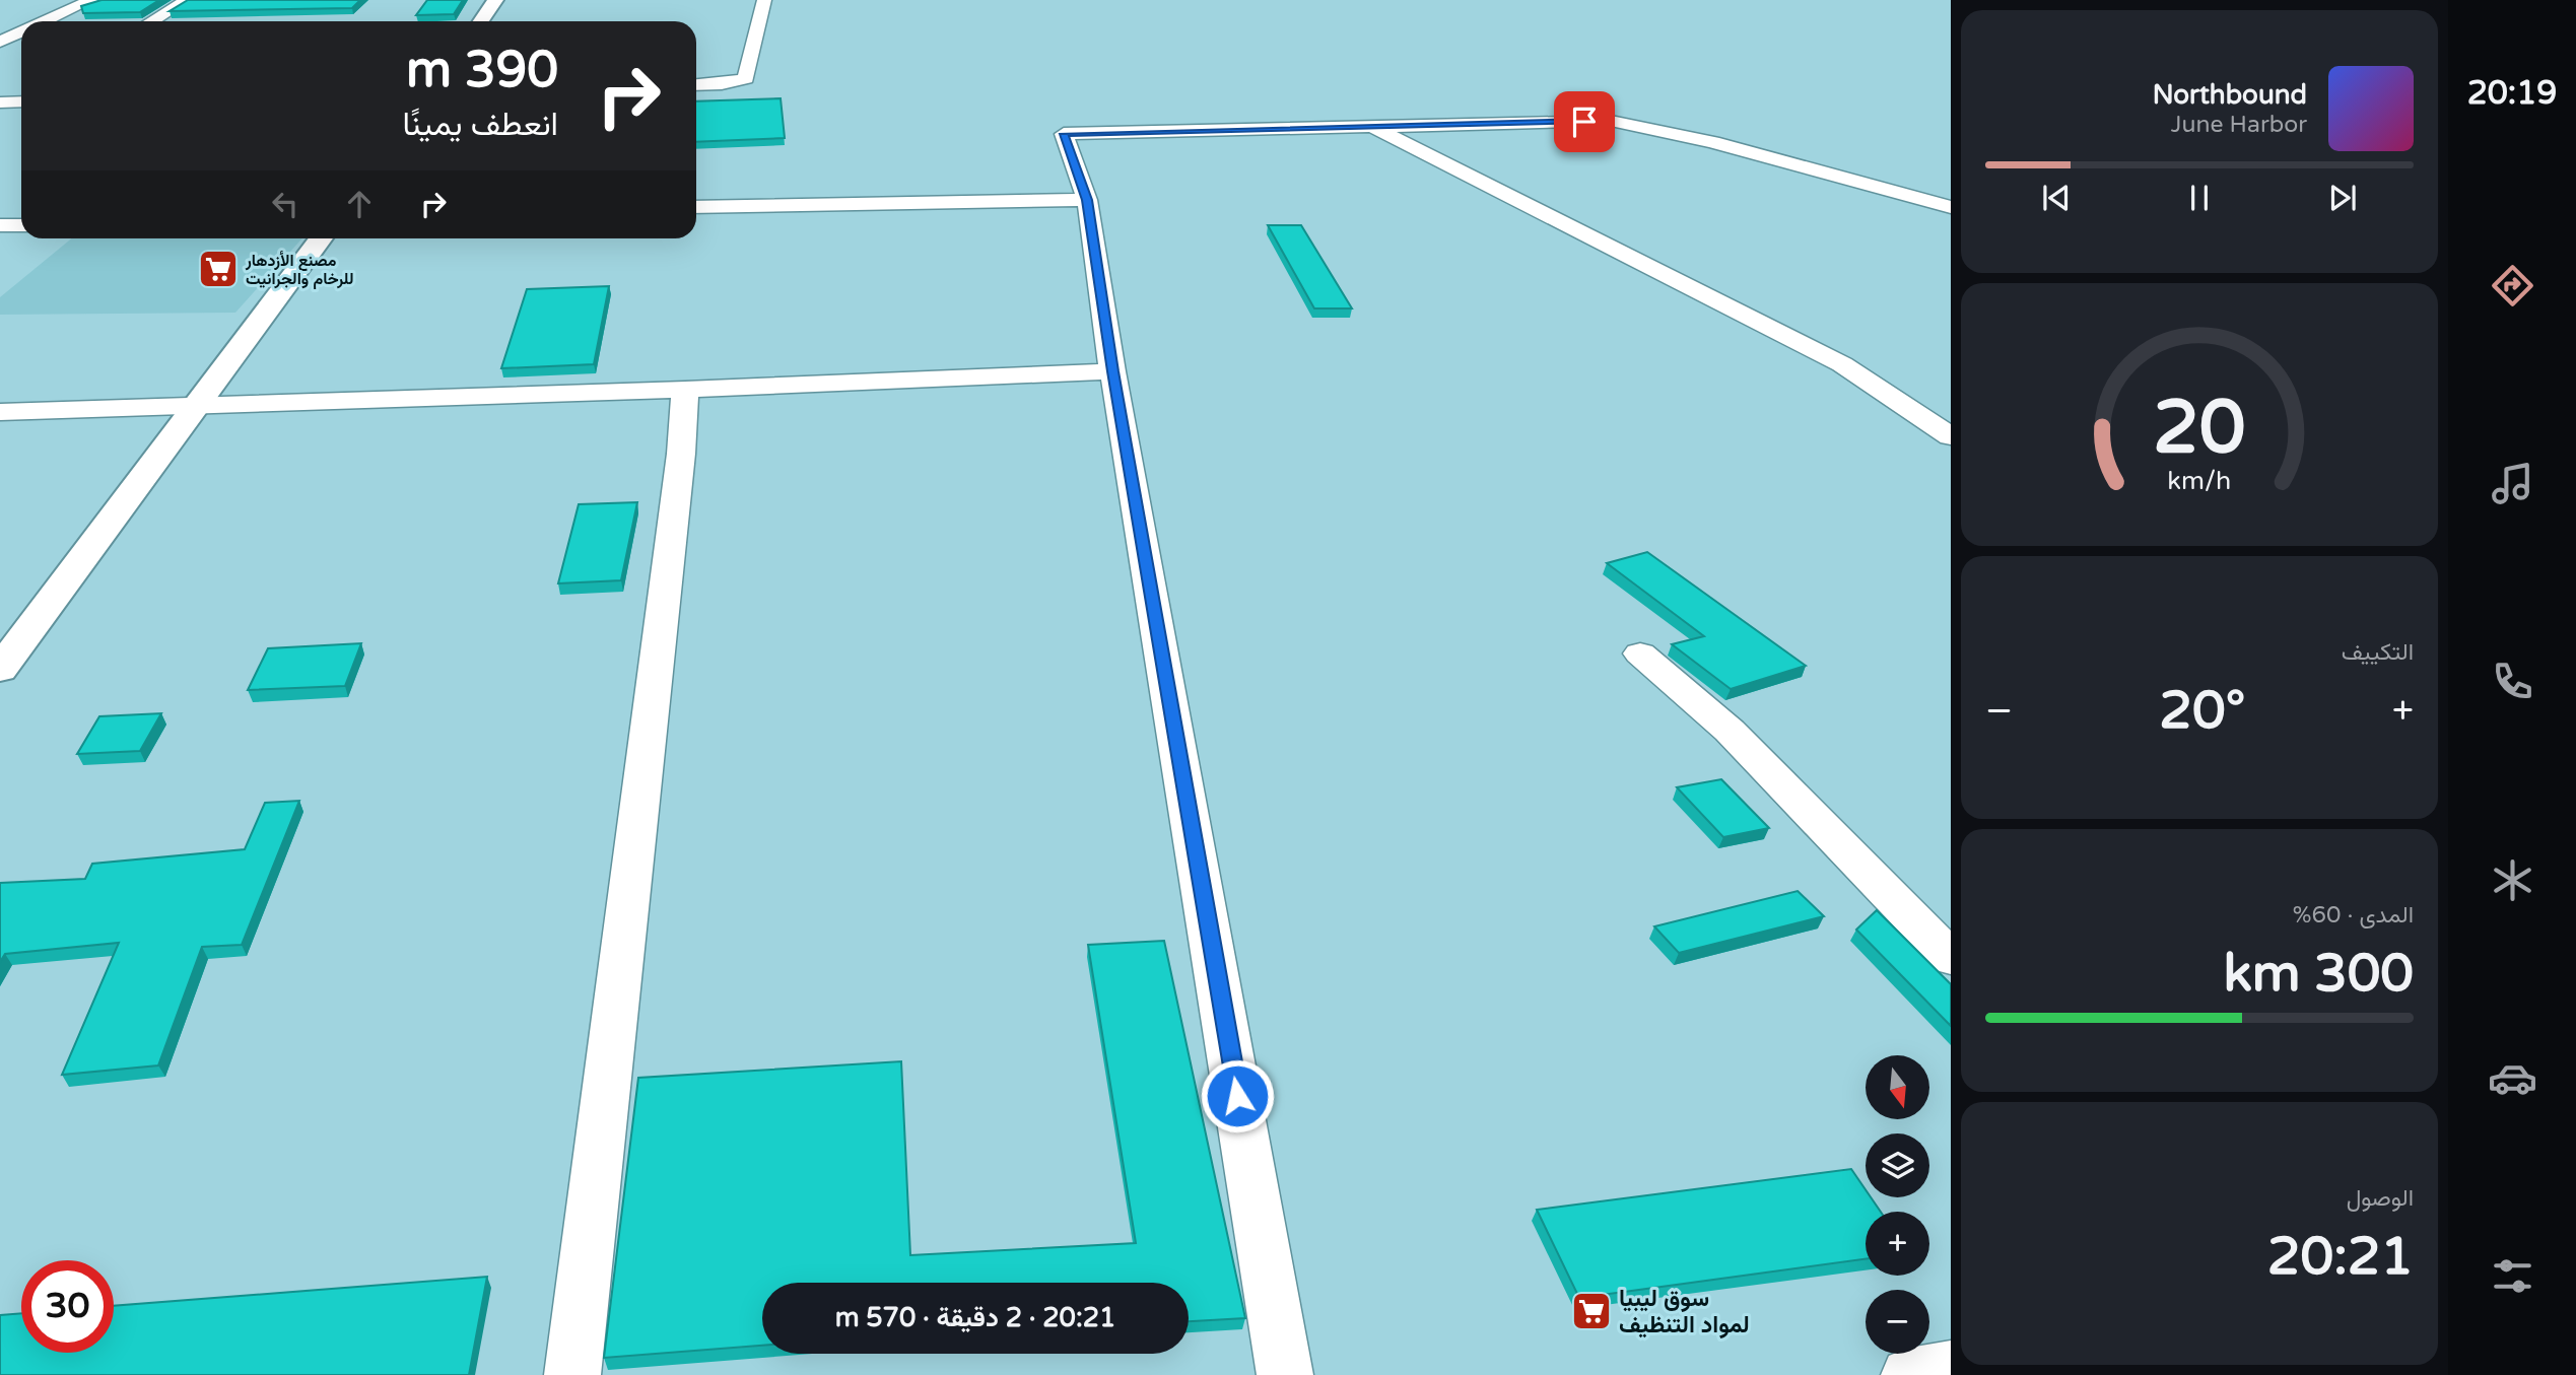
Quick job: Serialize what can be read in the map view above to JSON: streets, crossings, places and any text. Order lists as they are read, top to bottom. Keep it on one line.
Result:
{"places":{"supermarket":["مصنع الأزدهار للرخام والجرانيت","سوق ليبيا لمواد التنظيف"]},"north":"bottom","page":{"tabs":"20:19","turn":["390 m","انعطف يمينًا"],"song":["Northbound","June Harbor"],"tile":["التكييف",["المدى · 60%","300 km"],["الوصول","20:21"]],"heat":["−","20°","+"],"map_buttons":["+","−"],"limit":"30","trip":"20:21 · 2 دقيقة · 570 m","gauge":["20","km/h"]}}
